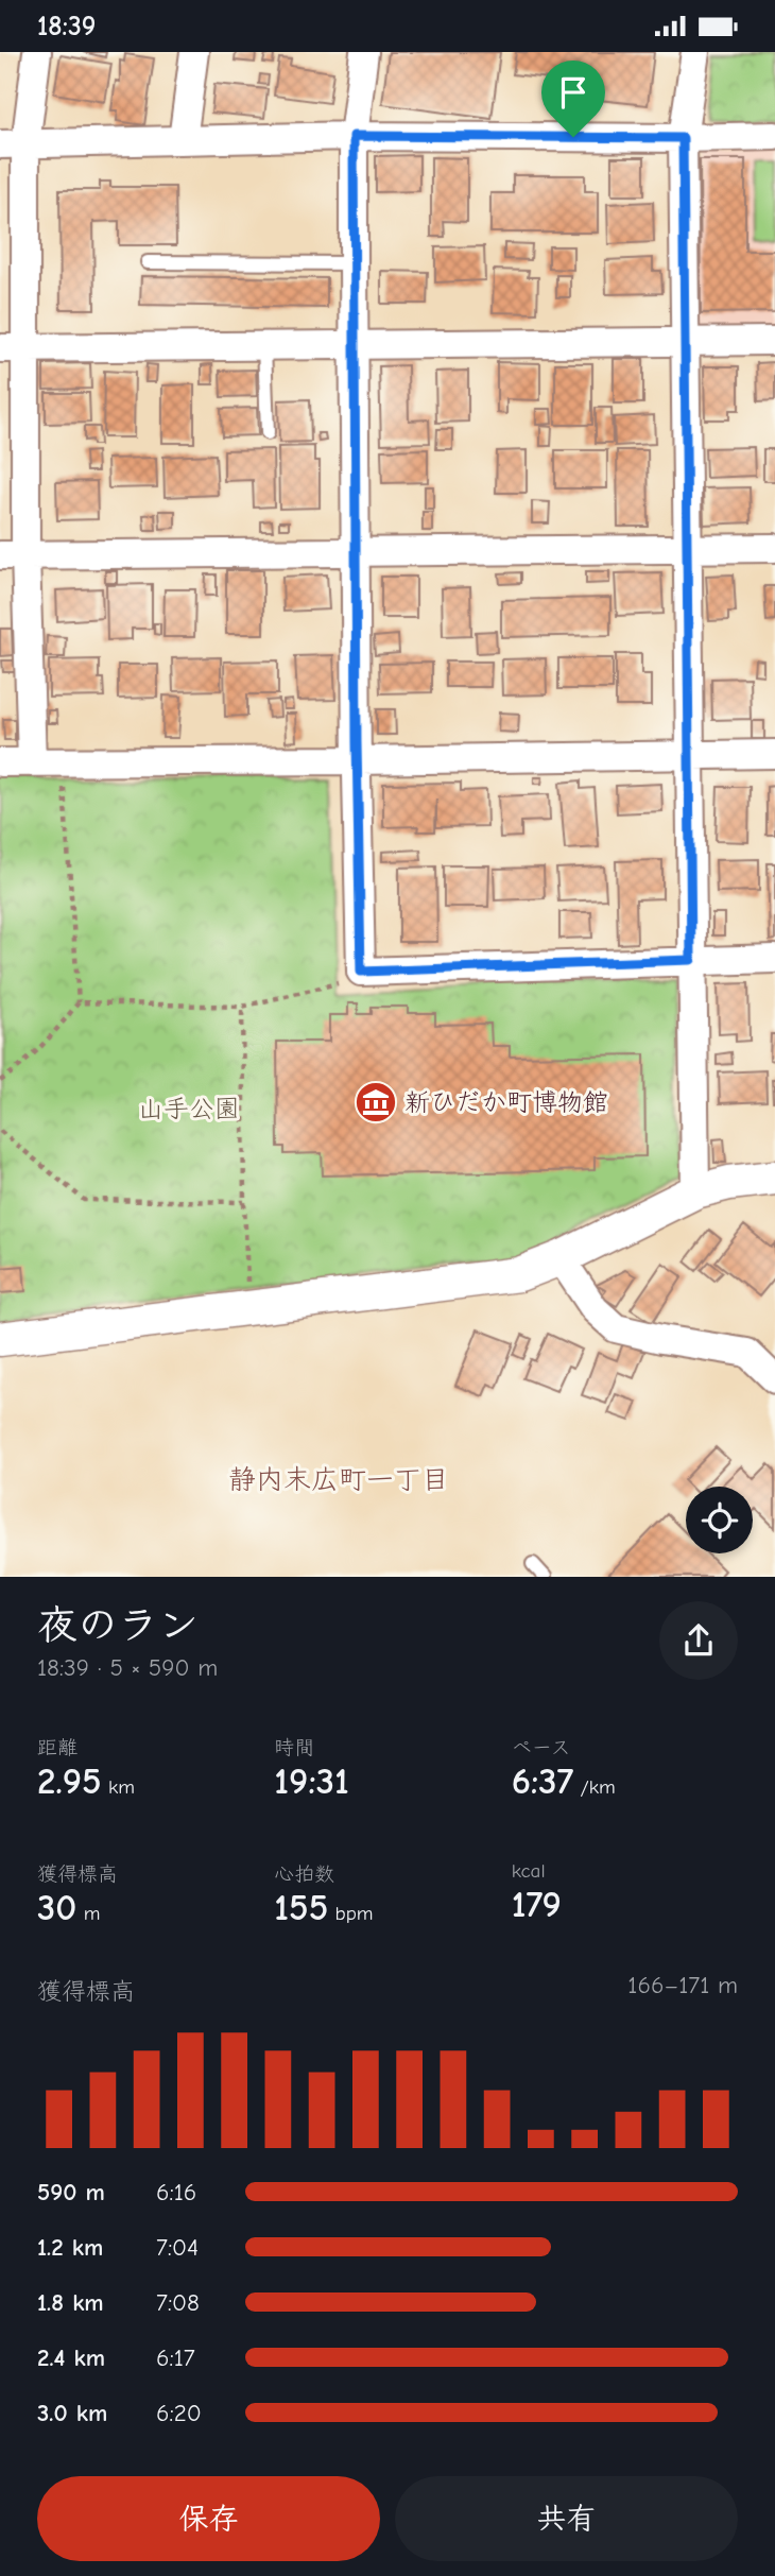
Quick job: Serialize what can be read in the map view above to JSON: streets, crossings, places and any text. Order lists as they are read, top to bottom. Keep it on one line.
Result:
{"districts":["静内末広町一丁目"],"parks":["山手公園"],"places":{"museum":["新ひだか町博物館"]},"page":{"status":"18:39","heading":["夜のラン","18:39 · 5 × 590 m"],"stats":[["距離","2.95 km"],["時間","19:31"],["ペース","6:37 /km"],["獲得標高","30 m"],["心拍数","155 bpm"],["kcal","179"]],"chart":["獲得標高","166–171 m"],"list":[{"name":"590 m","note":"6:16"},{"name":"1.2 km","note":"7:04"},{"name":"1.8 km","note":"7:08"},{"name":"2.4 km","note":"6:17"},{"name":"3.0 km","note":"6:20"}],"buttons":["保存","共有"]}}
